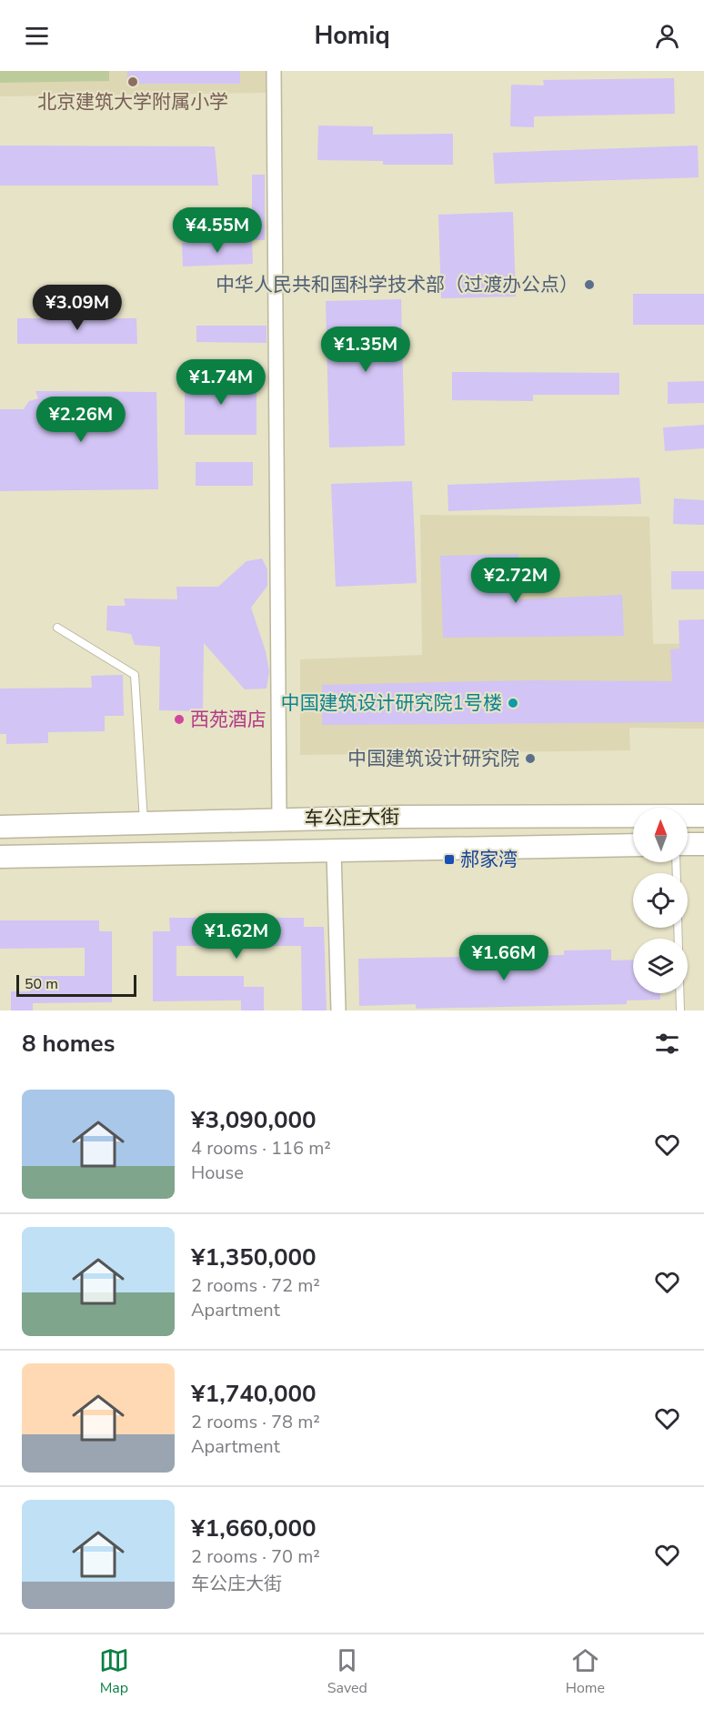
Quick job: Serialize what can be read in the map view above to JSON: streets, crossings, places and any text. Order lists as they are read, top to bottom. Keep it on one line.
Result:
{"streets":{"main road":["车公庄大街"]},"places":{"other":["北京建筑大学附属小学","中华人民共和国科学技术部（过渡办公点）","中国建筑设计研究院1号楼","西苑酒店","中国建筑设计研究院"],"transit":["郝家湾"]},"scale_bar":"50 m","north":"top","page":{"header":"Homiq","price":["¥4.55M","¥3.09M","¥1.35M","¥1.74M","¥2.26M","¥2.72M","¥1.62M","¥1.66M"],"scale":"50 m","heading":"8 homes","list":[{"name":"¥3,090,000","note":"4 rooms · 116 m² · House"},{"name":"¥1,350,000","note":"2 rooms · 72 m² · Apartment"},{"name":"¥1,740,000","note":"2 rooms · 78 m² · Apartment"},{"name":"¥1,660,000","note":"2 rooms · 70 m² · 车公庄大街"}],"tabs":["Map","Saved","Home"]}}
